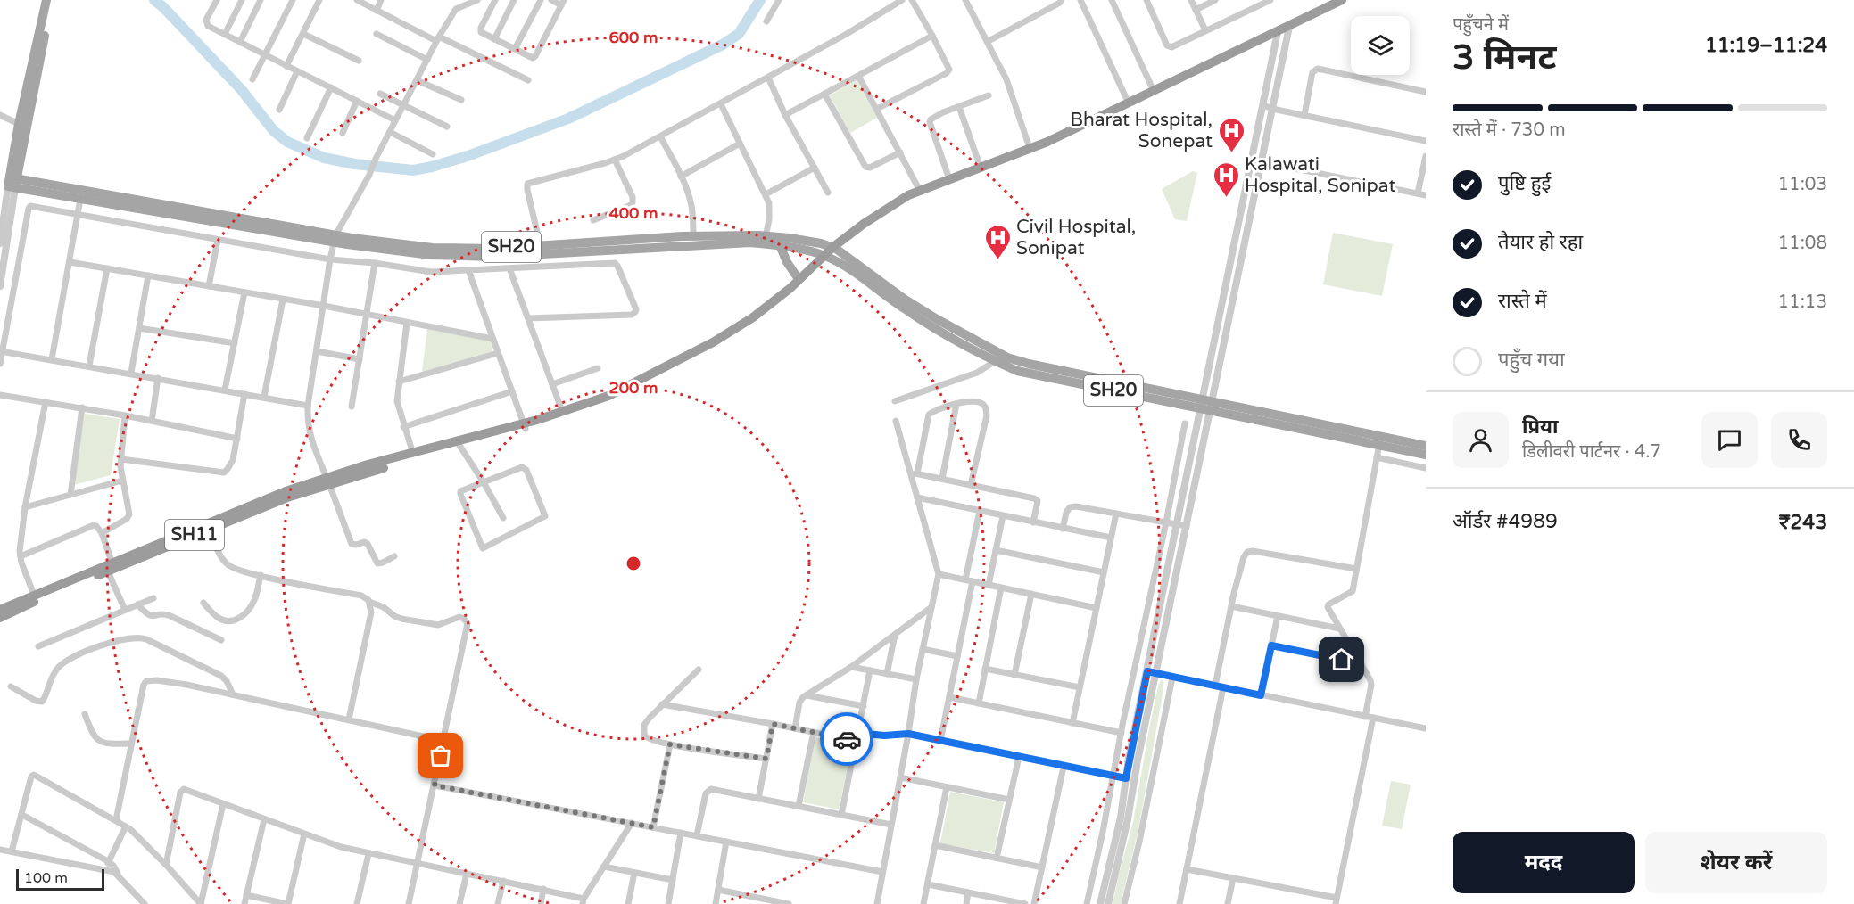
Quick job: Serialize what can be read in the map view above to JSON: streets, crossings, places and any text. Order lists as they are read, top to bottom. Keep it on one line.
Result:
{"streets":{"highway":["SH11"],"main road":["SH20"]},"crossings":[["SH20","SH11"]],"places":{"hospital":["Bharat Hospital, Sonepat","Kalawati Hospital, Sonipat","Civil Hospital, Sonipat"]},"scale_bar":"100 m","page":{"heading":["3 मिनट","पहुँचने में","11:19–11:24"],"panel":["प्रिया","डिलीवरी पार्टनर · 4.7","ऑर्डर #4989","₹243"],"bar":"रास्ते में · 730 m","list":[["पुष्टि हुई","11:03"],["तैयार हो रहा","11:08"],["रास्ते में","11:13"],"पहुँच गया"],"buttons":["मदद","शेयर करें"],"scale":"100 m"},"rings":["600 m","400 m","200 m"]}
